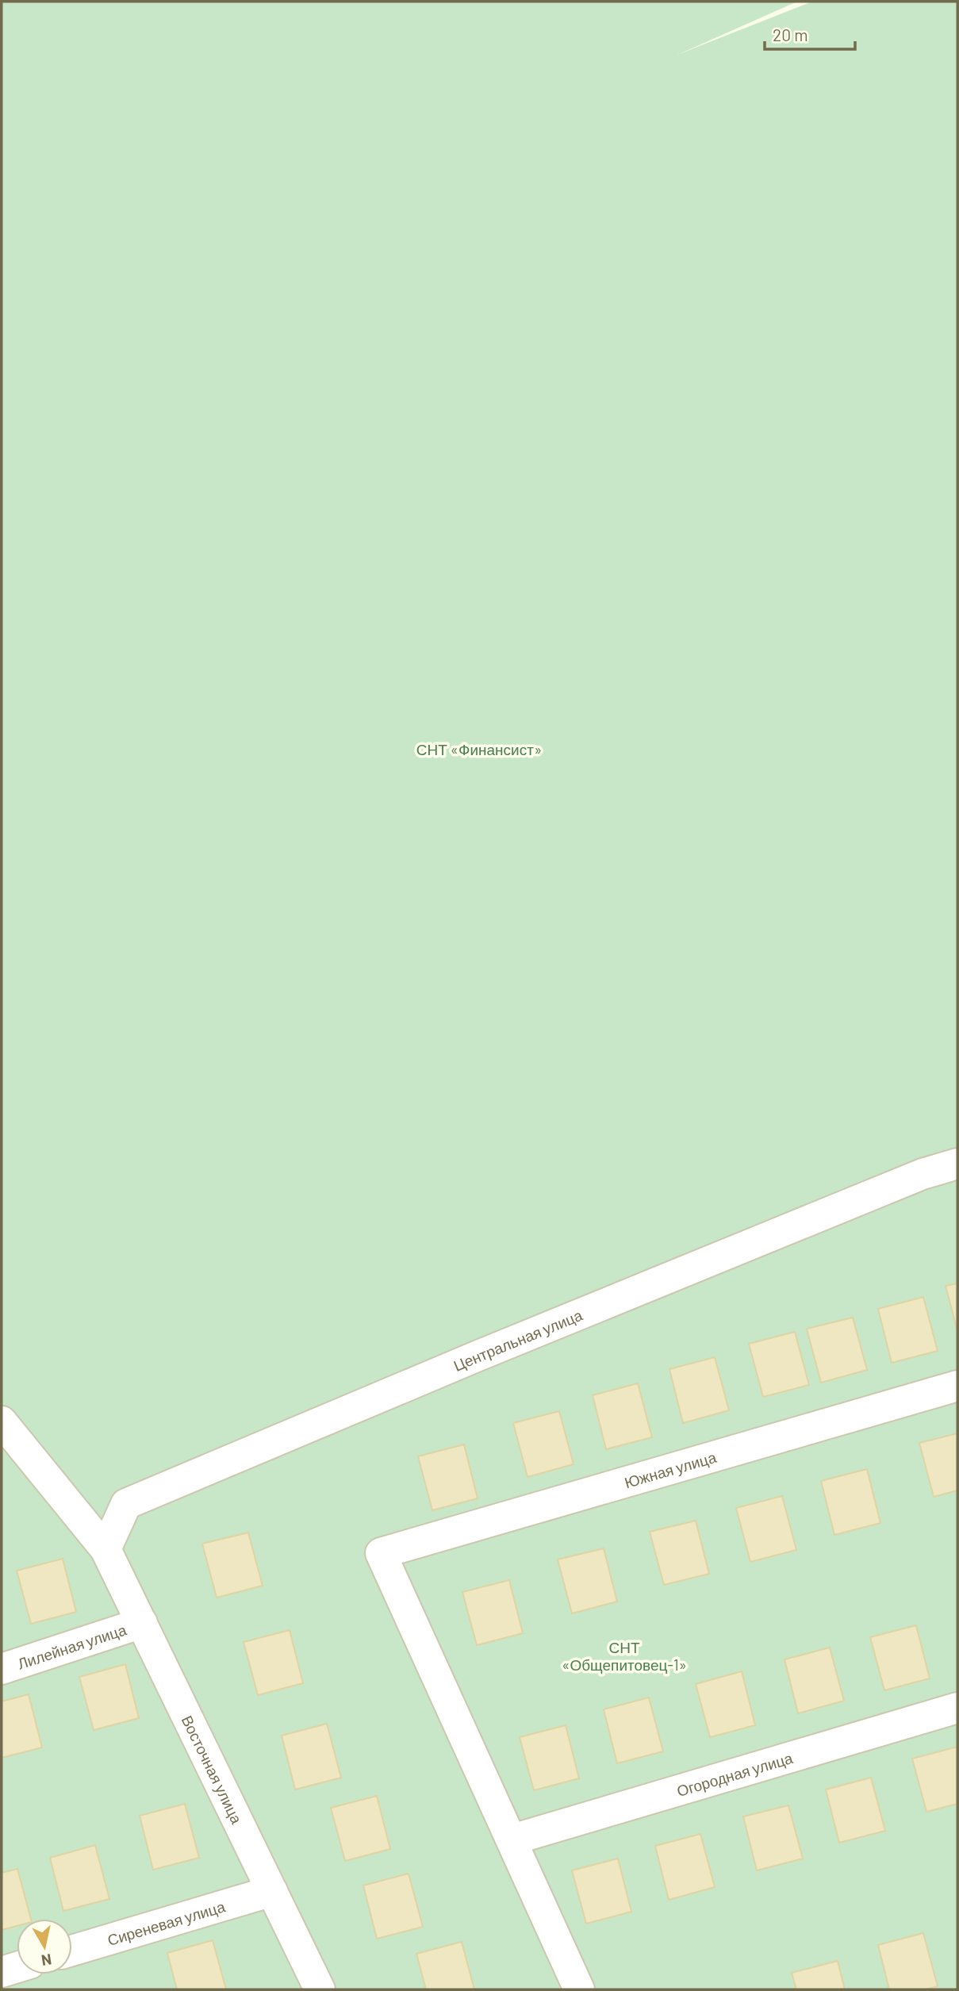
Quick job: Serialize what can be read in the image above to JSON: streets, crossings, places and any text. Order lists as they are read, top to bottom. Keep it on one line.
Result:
{"streets":{"street":["Центральная улица","Южная улица","Лилейная улица","Восточная улица","Огородная улица","Сиреневая улица"]},"crossings":[["Центральная улица","Восточная улица"],["Южная улица","Огородная улица"],["Лилейная улица","Восточная улица"],["Восточная улица","Сиреневая улица"]],"parks":["СНТ «Финансист»","СНТ «Общепитовец-1»"],"scale_bar":"20 m","north":"bottom"}
